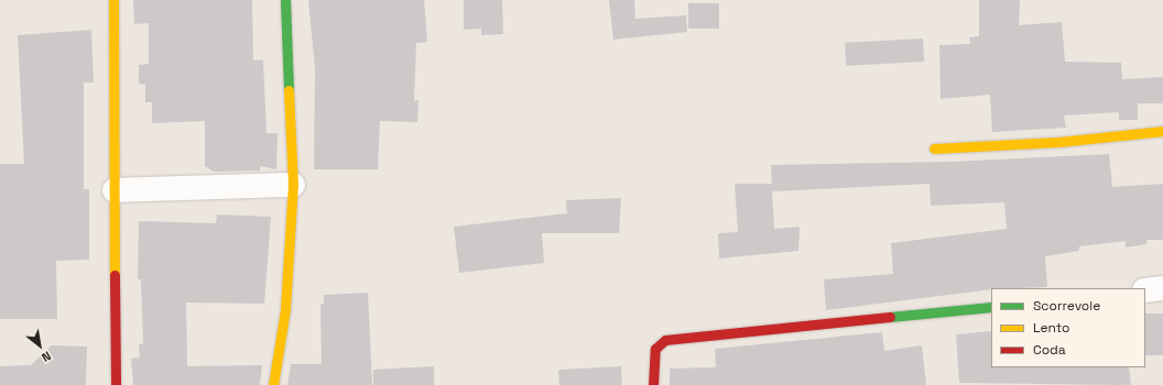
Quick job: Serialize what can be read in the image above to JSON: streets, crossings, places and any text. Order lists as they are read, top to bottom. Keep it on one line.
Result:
{"legend":["Scorrevole","Lento","Coda"],"north":"bottom right"}
